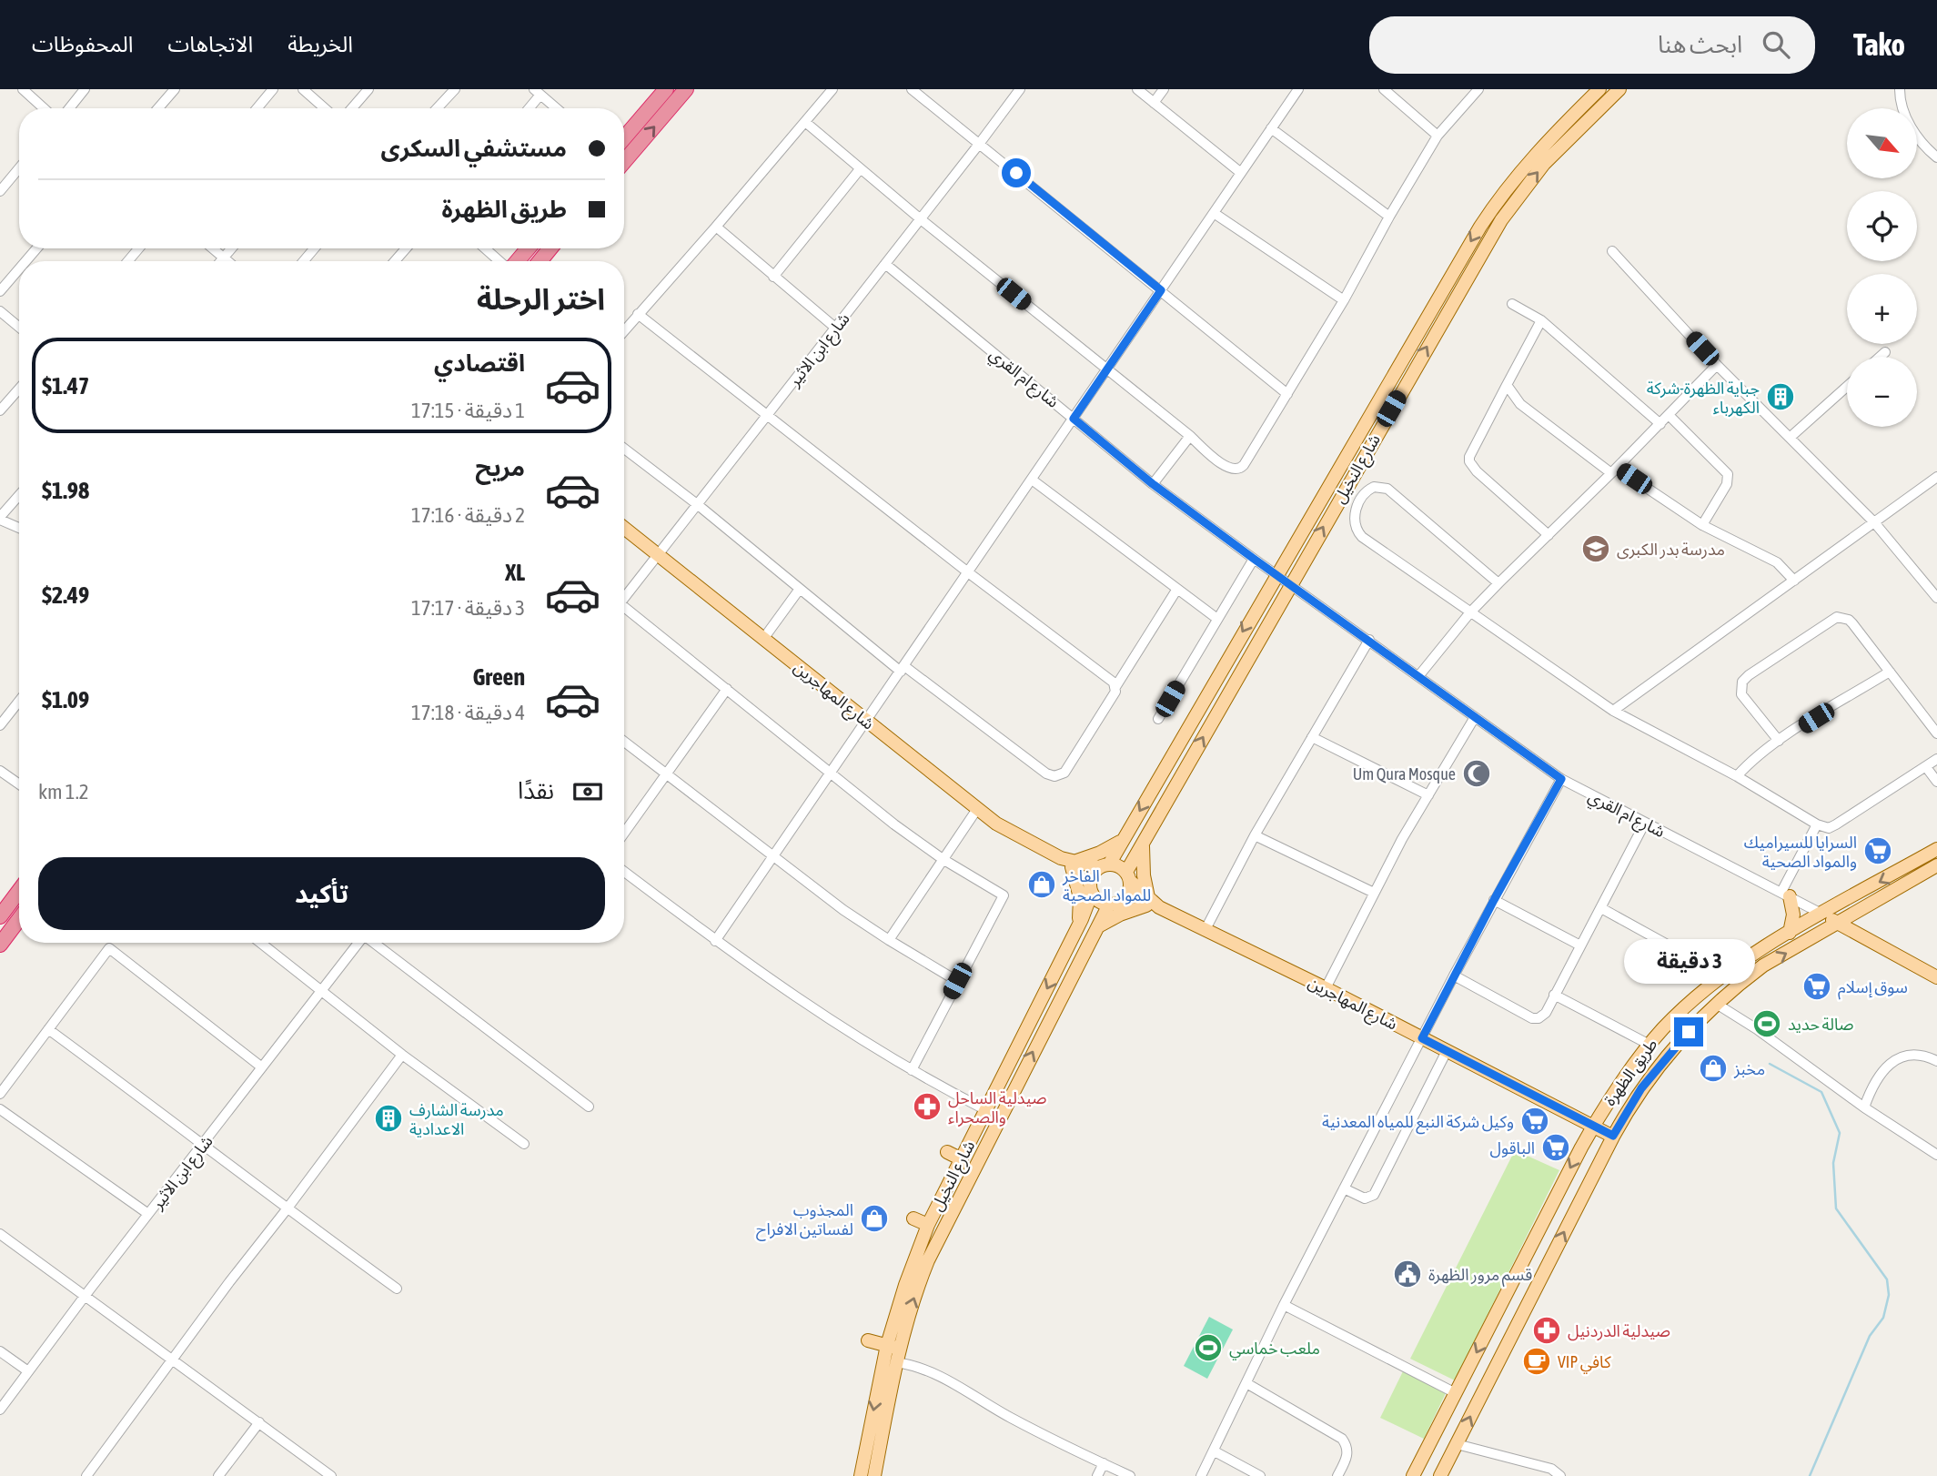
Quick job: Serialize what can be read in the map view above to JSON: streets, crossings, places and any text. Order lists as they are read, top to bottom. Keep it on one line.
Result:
{"streets":{"main road":["شارع ام القري","شارع النخيل","شارع المهاجرين","طريق الظهرة"],"street":["شارع ابن الاثير"]},"crossings":[["شارع ابن الاثير","شارع ام القري"],["شارع ابن الاثير","شارع المهاجرين"],["شارع ام القري","شارع النخيل"],["شارع ام القري","طريق الظهرة"],["شارع النخيل","شارع المهاجرين"],["شارع المهاجرين","طريق الظهرة"]],"places":{"building":["جباية الظهرة-شركة الكهرباء","مدرسة الشارف الاعدادية"],"school or university":["مدرسة بدر الكبرى"],"mosque":["Um Qura Mosque"],"supermarket":["السرايا للسيراميك والمواد الصحية","سوق إسلام","وكيل شركة النبع للمياه المعدنية","الباقول"],"shop":["الفاخر للمواد الصحية","مخبز","المجذوب لفساتين الافراح"],"sports":["صالة حديد","ملعب خماسي"],"pharmacy":["صيدلية الساحل والصحراء","صيدلية الدردنيل"],"public building":["قسم مرور الظهرة"],"cafe":["VIP كافي"]},"north":"bottom right","page":{"header":"Tako","search":"ابحث هنا","nav":["الخريطة","الاتجاهات","المحفوظات"],"map_buttons":["+","−"],"banner":["مستشفي السكرى","طريق الظهرة"],"heading":"اختر الرحلة","list":[{"name":"اقتصادي","note":"1 دقيقة · 17:15","value":"$1.47"},{"name":"مريح","note":"2 دقيقة · 17:16","value":"$1.98"},{"name":"XL","note":"3 دقيقة · 17:17","value":"$2.49"},{"name":"Green","note":"4 دقيقة · 17:18","value":"$1.09"}],"pay":["نقدًا","1.2 km"],"buttons":"تأكيد","bubble":"3 دقيقة"}}
